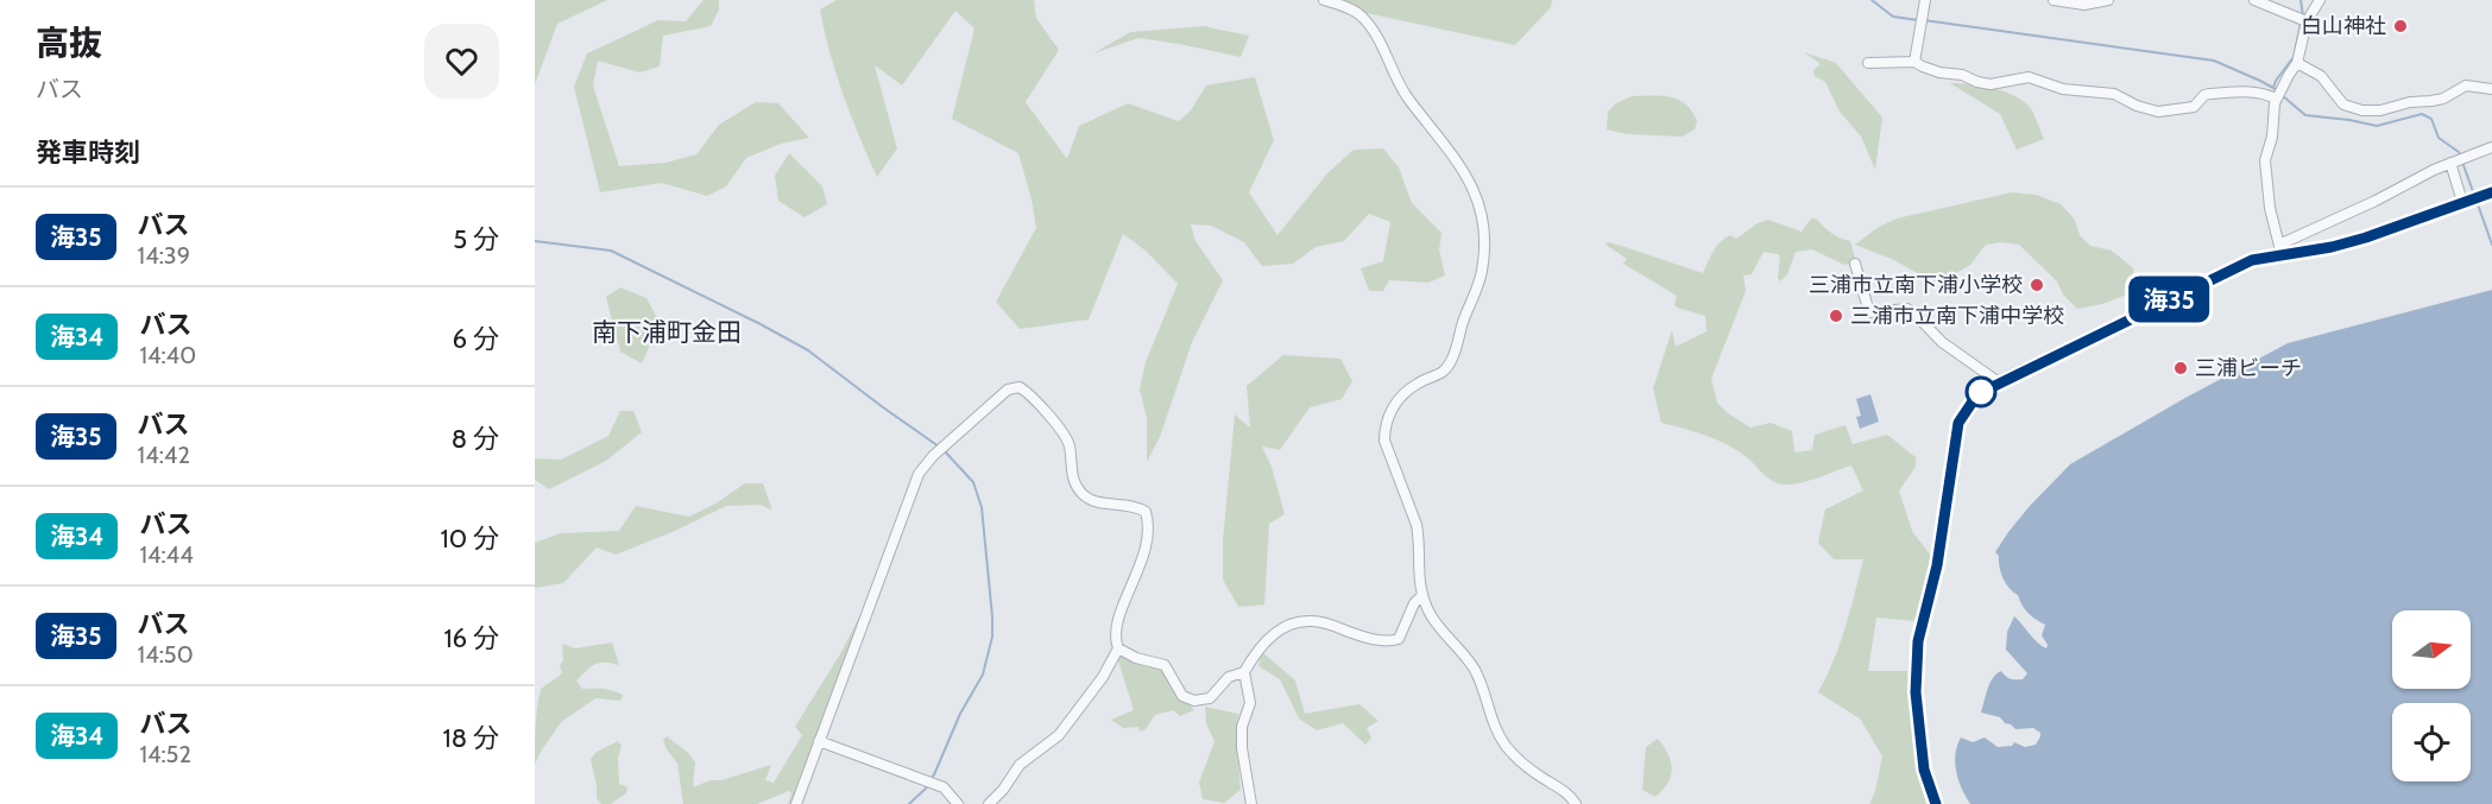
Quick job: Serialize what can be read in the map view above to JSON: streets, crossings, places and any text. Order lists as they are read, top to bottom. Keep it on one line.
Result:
{"districts":["南下浦町金田"],"places":["白山神社","三浦市立南下浦小学校","三浦市立南下浦中学校","三浦ビーチ"],"lines":["bus line 海35"],"north":"right","page":{"heading":[["高抜","バス"],"発車時刻"],"on_map":"海35","list":[{"mark":"海35","name":"バス","note":"14:39","value":"5 分"},{"mark":"海34","name":"バス","note":"14:40","value":"6 分"},{"mark":"海35","name":"バス","note":"14:42","value":"8 分"},{"mark":"海34","name":"バス","note":"14:44","value":"10 分"},{"mark":"海35","name":"バス","note":"14:50","value":"16 分"},{"mark":"海34","name":"バス","note":"14:52","value":"18 分"}]}}
